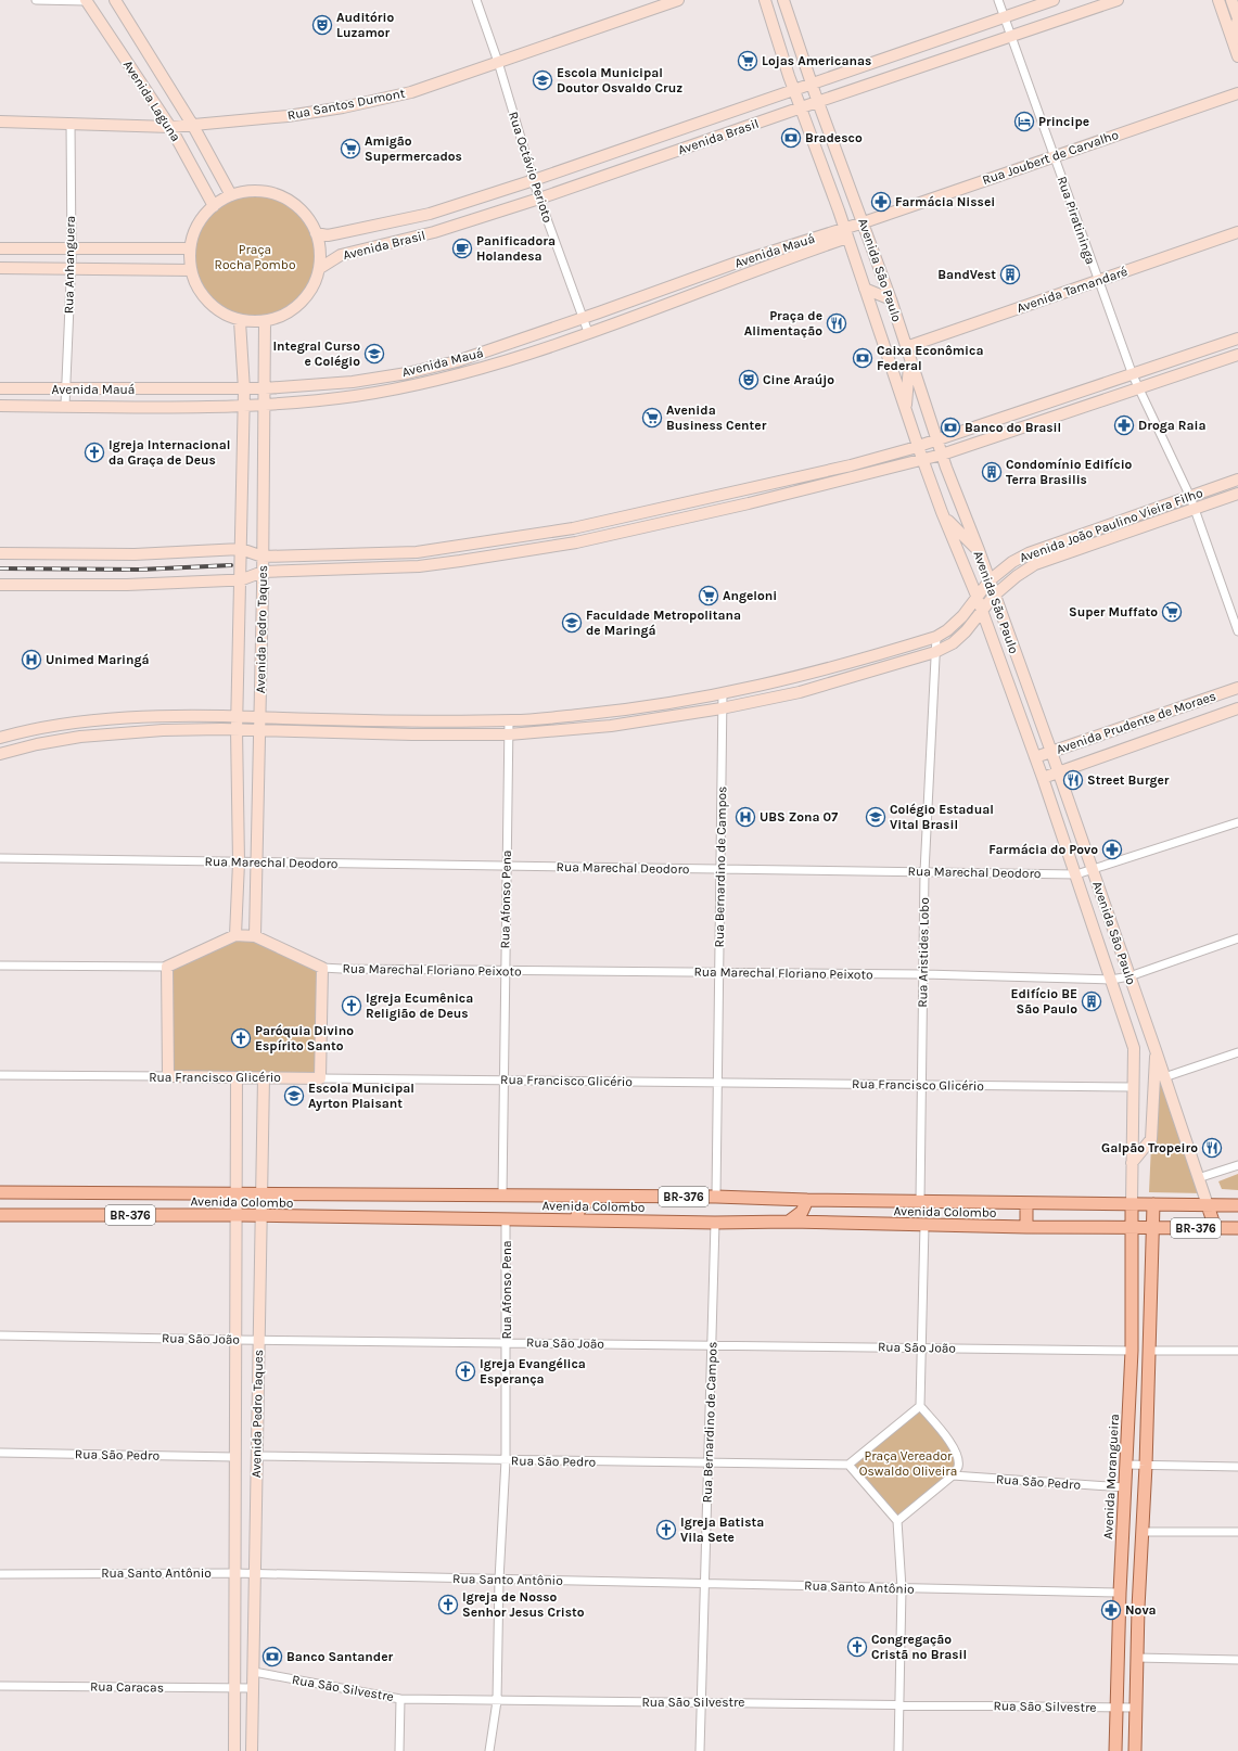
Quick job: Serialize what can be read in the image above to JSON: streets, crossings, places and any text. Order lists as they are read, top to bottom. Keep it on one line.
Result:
{"streets":{"main road":["Avenida Laguna","Rua Santos Dumont","Avenida Brasil","Rua Joubert de Carvalho","Avenida Mauá","Avenida São Paulo","Avenida Tamandaré","Avenida João Paulino Vieira Filho","Avenida Pedro Taques","Avenida Prudente de Moraes","Rua Francisco Glicério","BR-376","Avenida Colombo","Avenida Morangueira"],"street":["Rua Octávio Perioto","Rua Piratininga","Rua Anhanguera","Rua Marechal Deodoro","Rua Bernardino de Campos","Rua Afonso Pena","Rua Aristides Lobo","Rua Marechal Floriano Peixoto","Rua São João","Rua São Pedro","Rua Santo Antônio","Rua Caracas","Rua São Silvestre"]},"crossings":[["Avenida Laguna","Rua Santos Dumont"],["Avenida Laguna","Avenida Brasil"],["Avenida Laguna","Avenida Pedro Taques"],["Rua Santos Dumont","Rua Octávio Perioto"],["Rua Santos Dumont","Rua Anhanguera"],["Avenida Brasil","Rua Octávio Perioto"],["Avenida Brasil","Rua Piratininga"],["Avenida Brasil","Avenida São Paulo"],["Avenida Brasil","Avenida Pedro Taques"],["Rua Joubert de Carvalho","Rua Piratininga"],["Rua Joubert de Carvalho","Avenida Mauá"],["Rua Joubert de Carvalho","Avenida São Paulo"],["Rua Octávio Perioto","Avenida Mauá"],["Rua Piratininga","Avenida Tamandaré"],["Rua Piratininga","Avenida João Paulino Vieira Filho"],["Avenida Mauá","Rua Anhanguera"],["Avenida Mauá","Avenida São Paulo"],["Avenida Mauá","Avenida Pedro Taques"],["Avenida São Paulo","Avenida Tamandaré"],["Avenida São Paulo","Avenida João Paulino Vieira Filho"],["Avenida São Paulo","Avenida Prudente de Moraes"],["Avenida São Paulo","Rua Marechal Deodoro"],["Avenida São Paulo","Rua Marechal Floriano Peixoto"],["Avenida São Paulo","Rua Francisco Glicério"],["Avenida São Paulo","Avenida Colombo"],["Avenida São Paulo","Avenida Morangueira"],["Avenida João Paulino Vieira Filho","Avenida Pedro Taques"],["Avenida João Paulino Vieira Filho","Rua Bernardino de Campos"],["Avenida João Paulino Vieira Filho","Rua Afonso Pena"],["Avenida João Paulino Vieira Filho","Rua Aristides Lobo"],["Avenida Pedro Taques","Rua Marechal Deodoro"],["Avenida Pedro Taques","Rua Francisco Glicério"],["Avenida Pedro Taques","Avenida Colombo"],["Avenida Pedro Taques","Rua São João"],["Avenida Pedro Taques","Rua São Pedro"],["Avenida Pedro Taques","Rua Santo Antônio"],["Avenida Pedro Taques","Rua Caracas"],["Avenida Pedro Taques","Rua São Silvestre"],["Rua Marechal Deodoro","Rua Bernardino de Campos"],["Rua Marechal Deodoro","Rua Afonso Pena"],["Rua Marechal Deodoro","Rua Aristides Lobo"],["Rua Bernardino de Campos","Rua Marechal Floriano Peixoto"],["Rua Bernardino de Campos","Rua Francisco Glicério"],["Rua Bernardino de Campos","Avenida Colombo"],["Rua Bernardino de Campos","Rua São João"],["Rua Bernardino de Campos","Rua São Pedro"],["Rua Bernardino de Campos","Rua Santo Antônio"],["Rua Bernardino de Campos","Rua São Silvestre"],["Rua Afonso Pena","Rua Marechal Floriano Peixoto"],["Rua Afonso Pena","Rua Francisco Glicério"],["Rua Afonso Pena","Avenida Colombo"],["Rua Afonso Pena","Rua São João"],["Rua Afonso Pena","Rua São Pedro"],["Rua Afonso Pena","Rua Santo Antônio"],["Rua Afonso Pena","Rua São Silvestre"],["Rua Aristides Lobo","Rua Marechal Floriano Peixoto"],["Rua Aristides Lobo","Rua Francisco Glicério"],["Rua Aristides Lobo","Avenida Colombo"],["Avenida Colombo","Avenida Morangueira"],["Rua São João","Avenida Morangueira"],["Rua São Pedro","Avenida Morangueira"],["Avenida Morangueira","Rua Santo Antônio"],["Avenida Morangueira","Rua São Silvestre"]],"parks":["Praça Rocha Pombo","Praça Vereador Oswaldo Oliveira"],"places":{"theatre":["Auditório Luzamor","Cine Araújo"],"supermarket":["Lojas Americanas","Amigão Supermercados","Avenida Business Center","Angeloni","Super Muffato"],"school or university":["Escola Municipal Doutor Osvaldo Cruz","Integral Curso e Colégio","Faculdade Metropolitana de Maringá","Colégio Estadual Vital Brasil","Escola Municipal Ayrton Plaisant"],"hotel":["Principe"],"bank":["Bradesco","Caixa Econômica Federal","Banco do Brasil","Banco Santander"],"pharmacy":["Farmácia Nissei","Droga Raia","Farmácia do Povo","Nova"],"cafe":["Panificadora Holandesa"],"building":["BandVest","Condomínio Edifício Terra Brasilis","Edifício BE São Paulo"],"restaurant":["Praça de Alimentação","Street Burger","Galpão Tropeiro"],"church":["Igreja Internacional da Graça de Deus","Igreja Ecumênica Religião de Deus","Paróquia Divino Espírito Santo","Igreja Evangélica Esperança","Igreja Batista Vila Sete","Igreja de Nosso Senhor Jesus Cristo","Congregação Cristã no Brasil"],"hospital":["Unimed Maringá","UBS Zona 07"]}}
